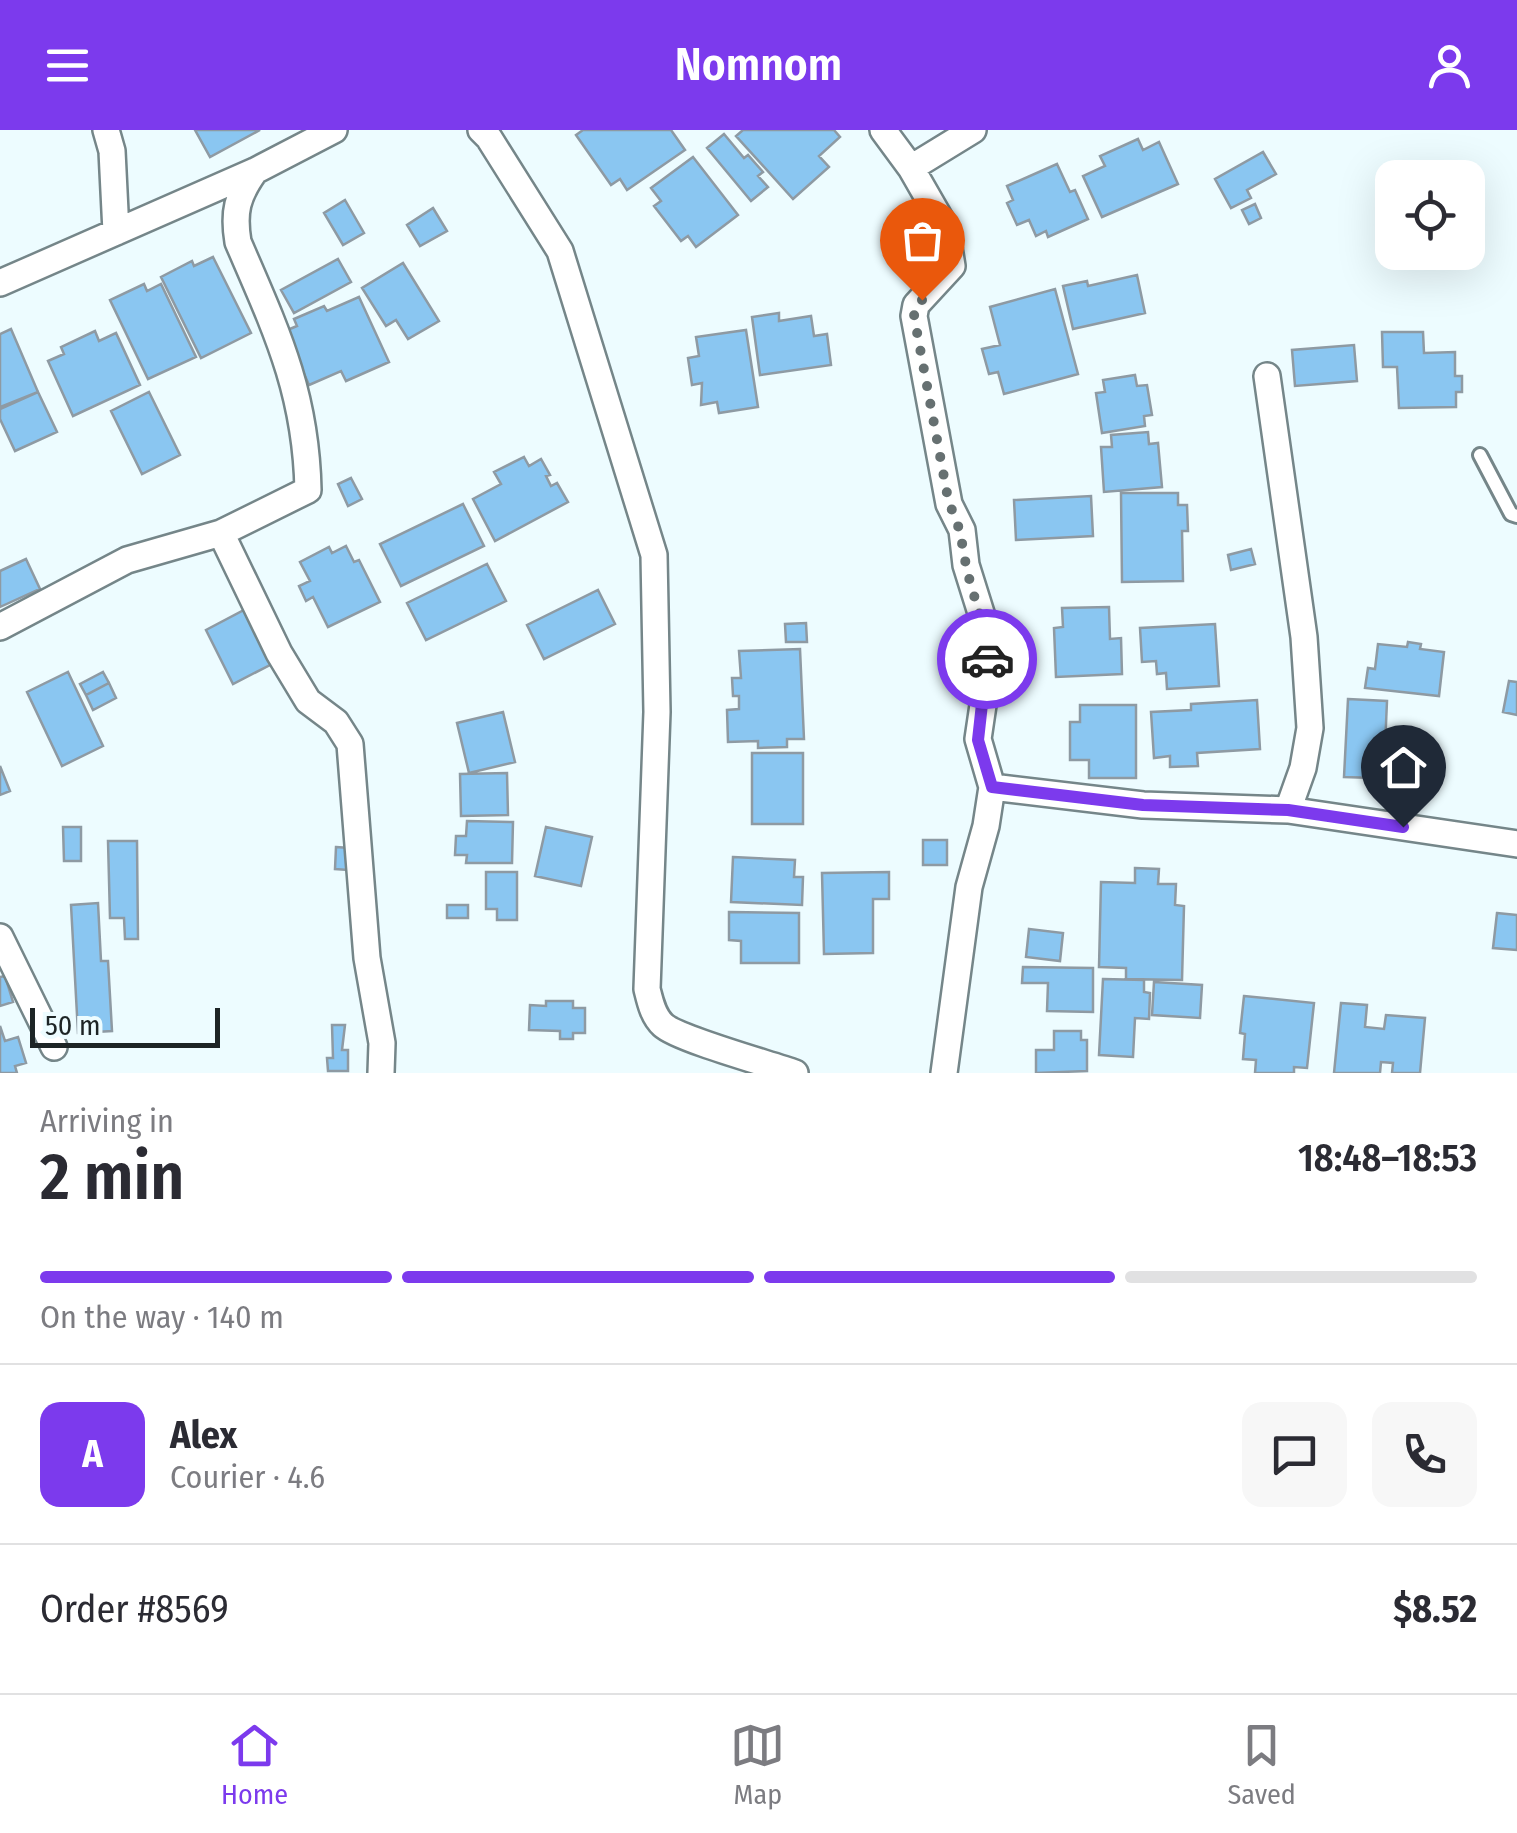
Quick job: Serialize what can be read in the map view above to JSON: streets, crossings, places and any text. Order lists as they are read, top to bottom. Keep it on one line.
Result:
{"scale_bar":"50 m","page":{"header":"Nomnom","scale":"50 m","heading":["2 min","Arriving in","18:48–18:53"],"panel":["Alex","Courier · 4.6","Order #8569","$8.52"],"bar":"On the way · 140 m","round":"A","tabs":["Home","Map","Saved"]}}
